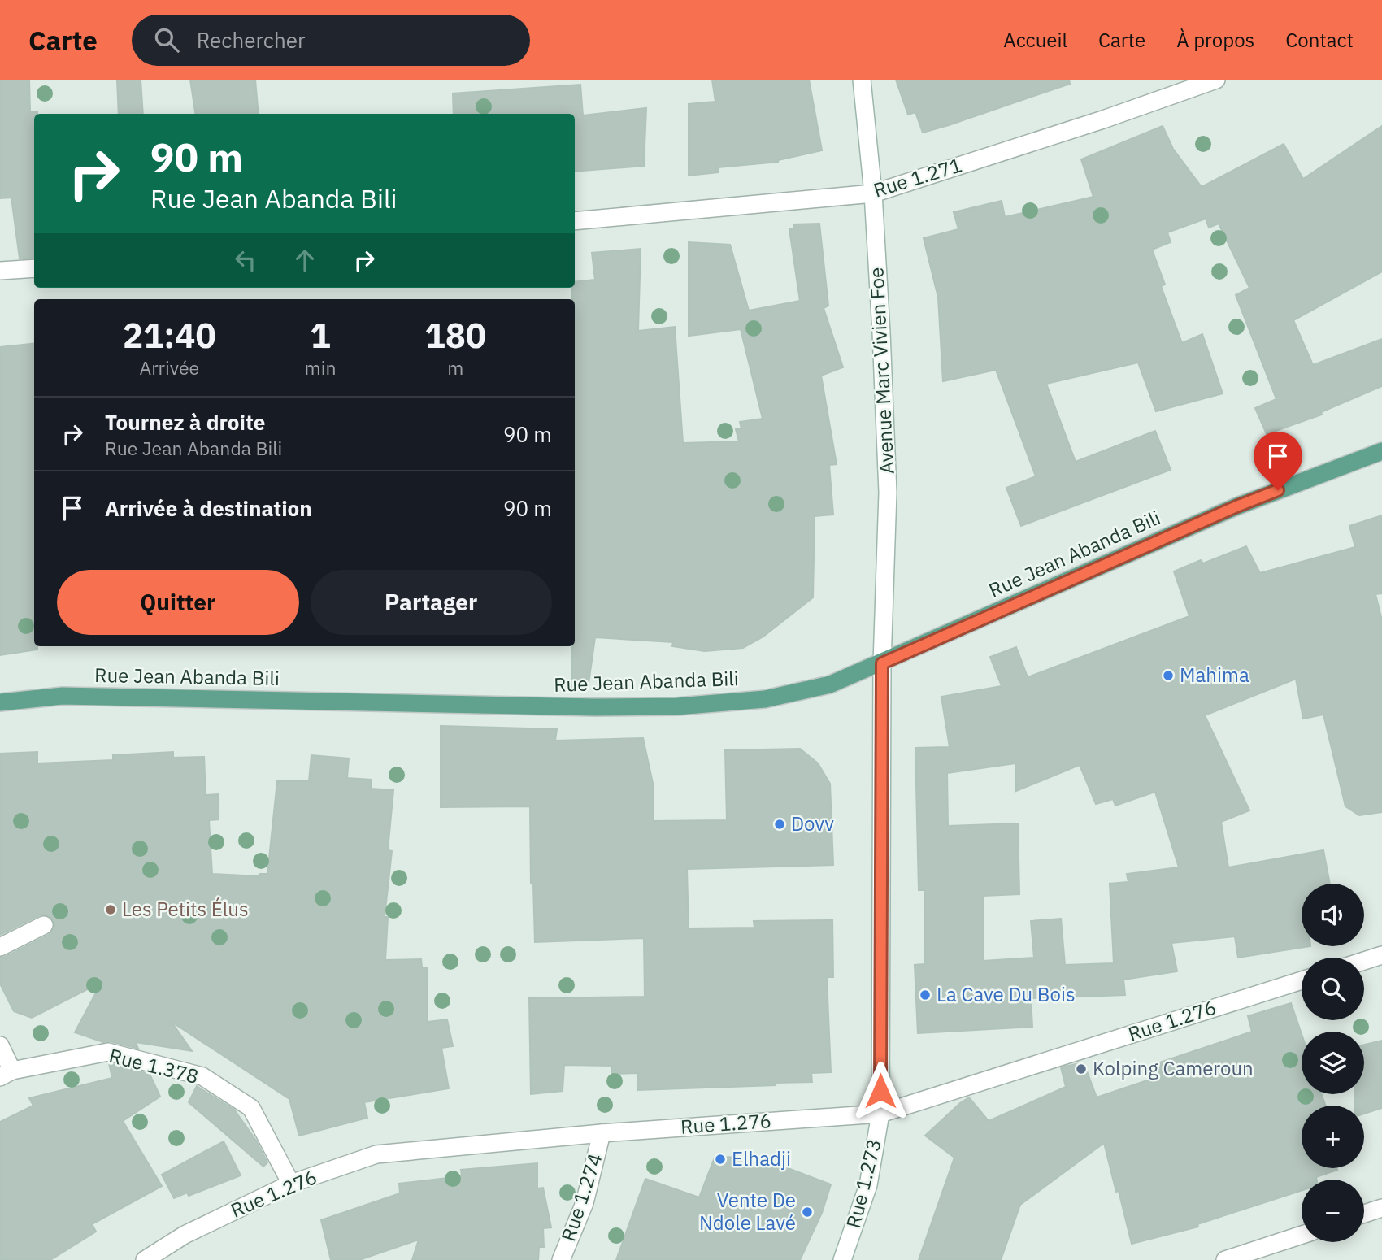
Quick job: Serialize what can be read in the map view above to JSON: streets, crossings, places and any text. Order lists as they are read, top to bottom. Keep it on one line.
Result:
{"streets":{"main road":["Rue Jean Abanda Bili"],"street":["Rue 1.271","Avenue Marc Vivien Foe","Rue 1.276","Rue 1.378","Rue 1.273","Rue 1.274"]},"crossings":[["Rue 1.271","Avenue Marc Vivien Foe"],["Avenue Marc Vivien Foe","Rue Jean Abanda Bili"],["Avenue Marc Vivien Foe","Rue 1.273"],["Rue Jean Abanda Bili","Rue 1.273"],["Rue 1.276","Rue 1.378"],["Rue 1.276","Rue 1.273"],["Rue 1.276","Rue 1.274"]],"places":["Mahima","Dovv","Les Petits Élus","La Cave Du Bois","Kolping Cameroun","Elhadji","Vente De Ndole Lavé"],"page":{"header":"Carte","search":"Rechercher","nav":["Accueil","Carte","À propos","Contact"],"turn":["90 m","Rue Jean Abanda Bili"],"eta":["21:40","Arrivée","1","min","180","m"],"list":[{"name":"Tournez à droite","note":"Rue Jean Abanda Bili","value":"90 m"},{"name":"Arrivée à destination","value":"90 m"}],"buttons":["Quitter","Partager"],"map_buttons":["+","−"]}}
